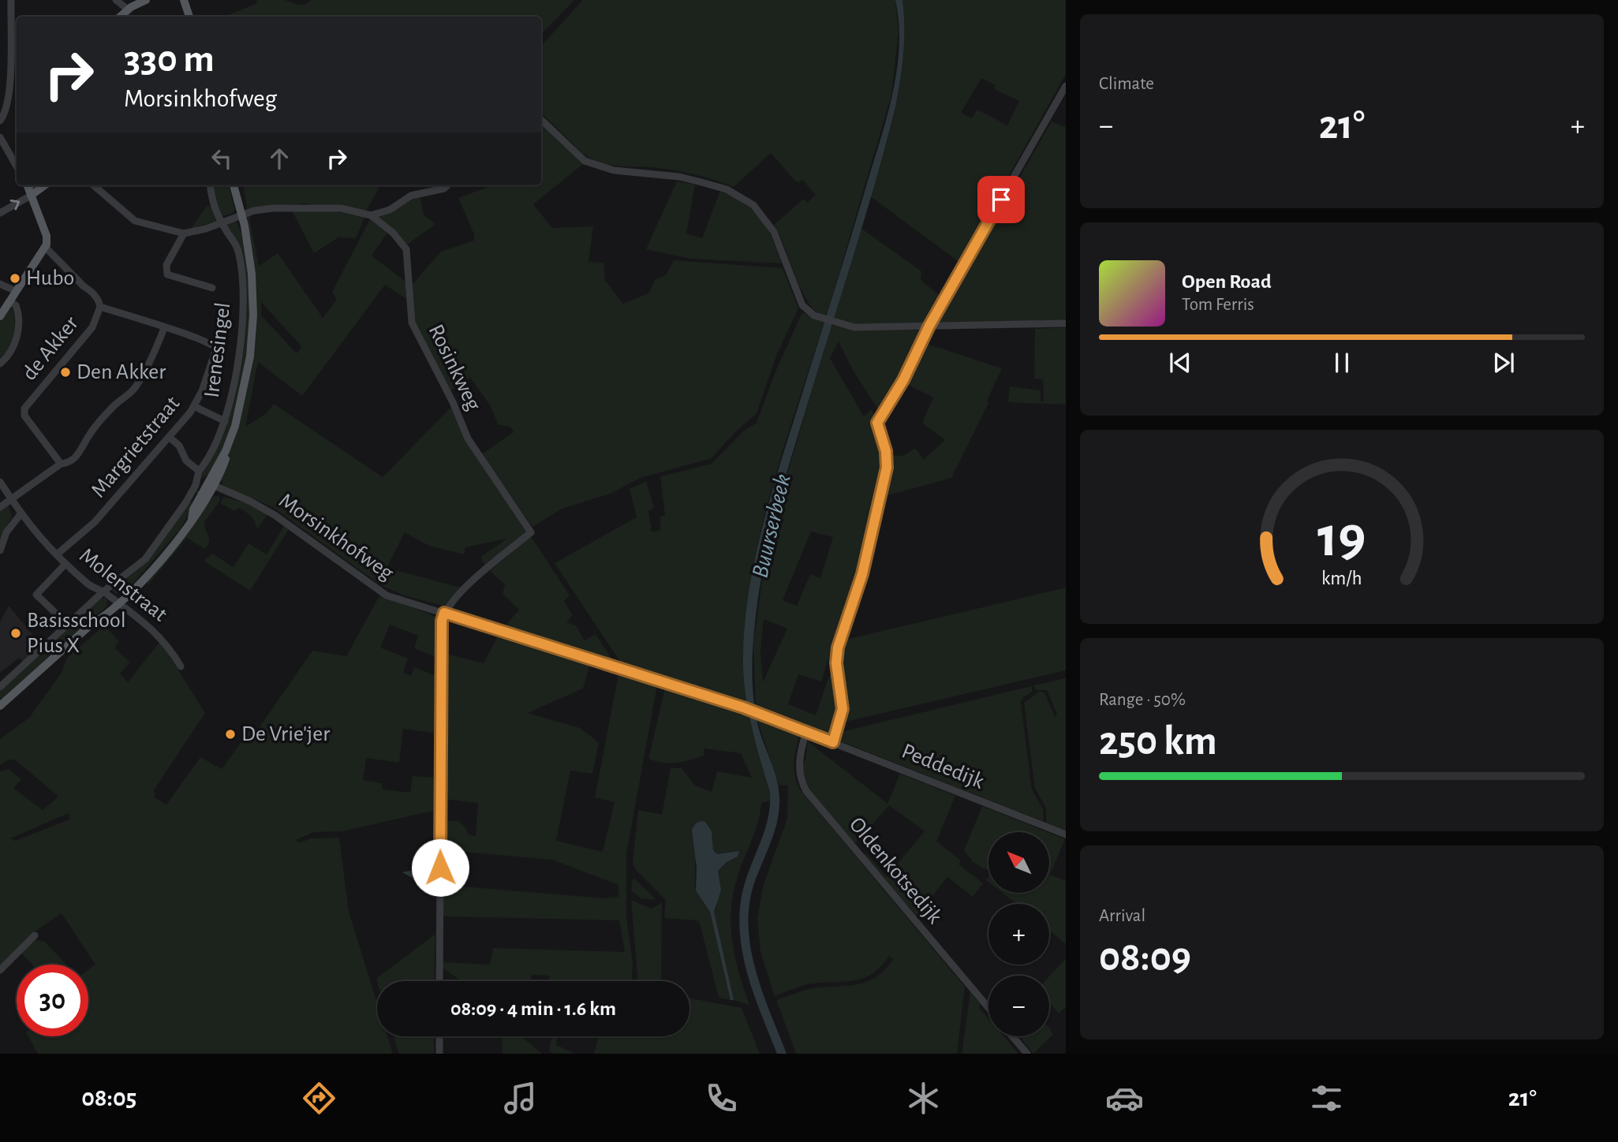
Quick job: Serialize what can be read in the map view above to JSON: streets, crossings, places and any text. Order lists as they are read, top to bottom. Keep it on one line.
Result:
{"streets":{"street":["de Akker","Irenesingel","Rosinkweg","Margrietstraat","Morsinkhofweg","Molenstraat","Peddedijk","Oldenkotsedijk"]},"crossings":[["Irenesingel","Margrietstraat"],["Irenesingel","Molenstraat"],["Rosinkweg","Morsinkhofweg"],["Margrietstraat","Molenstraat"],["Morsinkhofweg","Peddedijk"],["Morsinkhofweg","Oldenkotsedijk"],["Peddedijk","Oldenkotsedijk"]],"water":["Buurserbeek"],"places":["Hubo","Den Akker","Basisschool Pius X","De Vrie'jer"],"north":"top left","page":{"tile":["Climate",["Range · 50%","250 km"],["Arrival","08:09"]],"turn":["330 m","Morsinkhofweg"],"heat":["−","21°","+"],"song":["Open Road","Tom Ferris"],"map_buttons":["+","−"],"limit":"30","trip":"08:09 · 4 min · 1.6 km","tabs":["08:05","21°"],"gauge":["19","km/h"]}}
